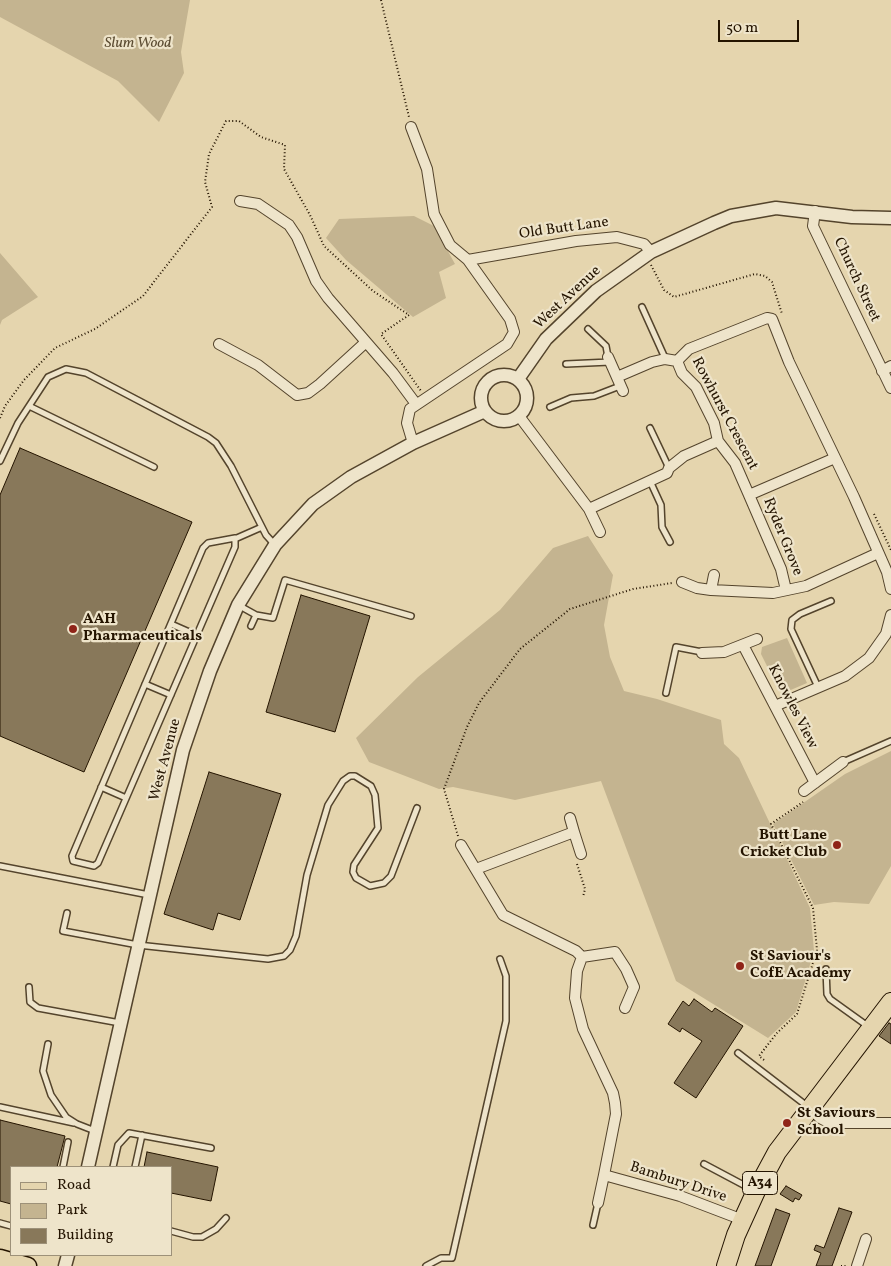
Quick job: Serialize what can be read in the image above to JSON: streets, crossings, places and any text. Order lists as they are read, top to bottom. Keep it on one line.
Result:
{"streets":{"highway":["A34"],"street":["Old Butt Lane","Church Street","West Avenue","Rowhurst Crescent","Ryder Grove","Knowles View","Bambury Drive"]},"crossings":[["Old Butt Lane","West Avenue"],["Rowhurst Crescent","Ryder Grove"],["Bambury Drive","A34"]],"parks":["Slum Wood"],"places":["AAH Pharmaceuticals","Butt Lane Cricket Club","St Saviour's CofE Academy","St Saviours School"],"legend":["Road","Park","Building"],"scale_bar":"50 m"}
